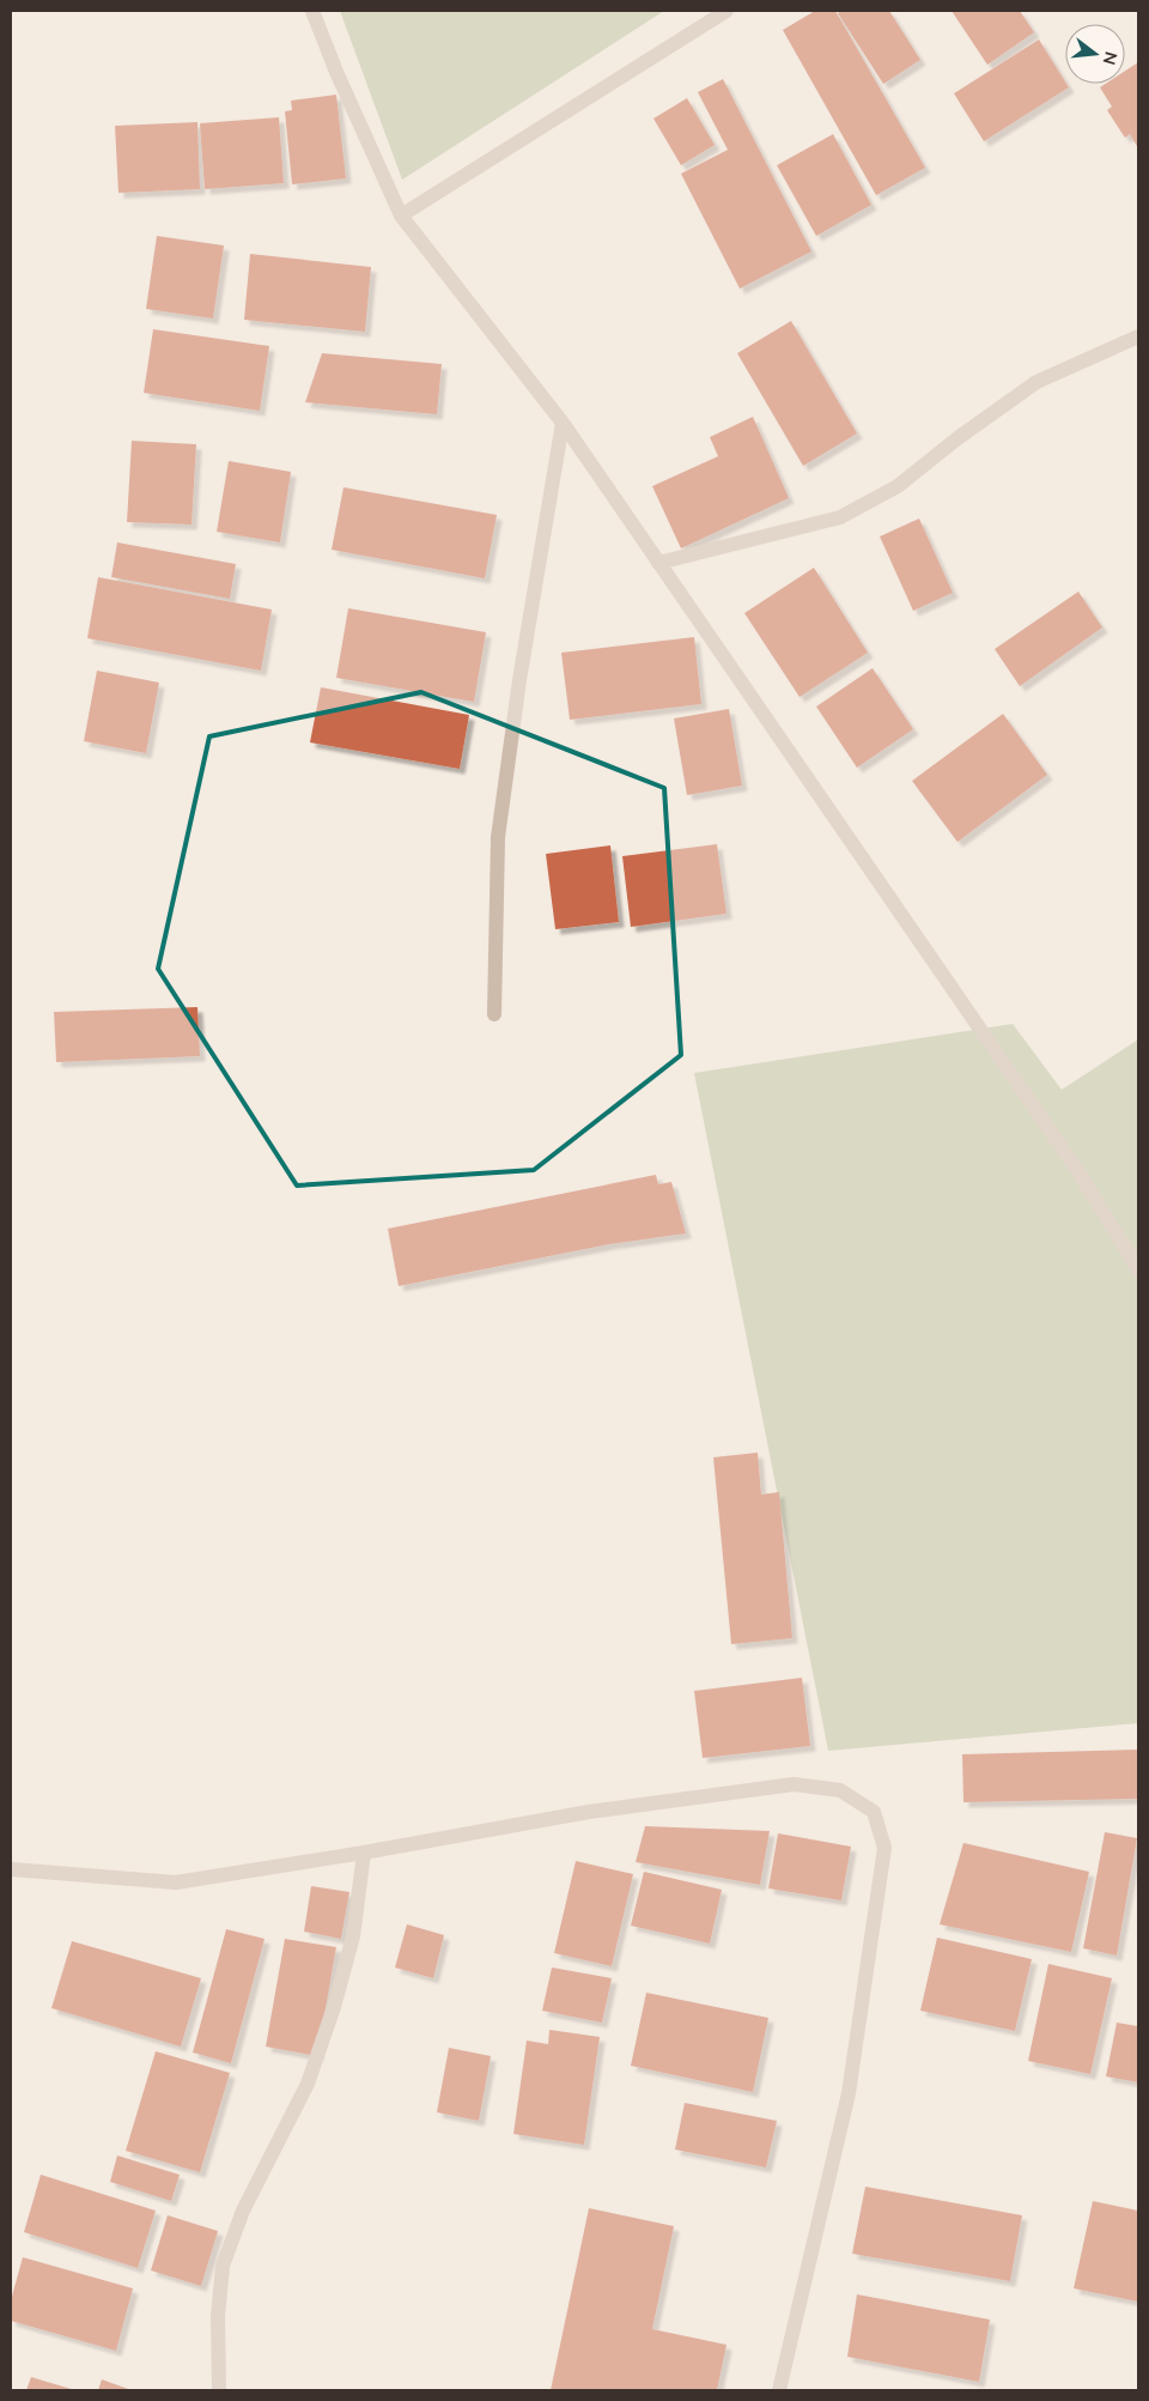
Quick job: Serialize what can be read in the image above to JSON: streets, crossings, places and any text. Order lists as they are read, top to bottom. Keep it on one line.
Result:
{"north":"right"}
